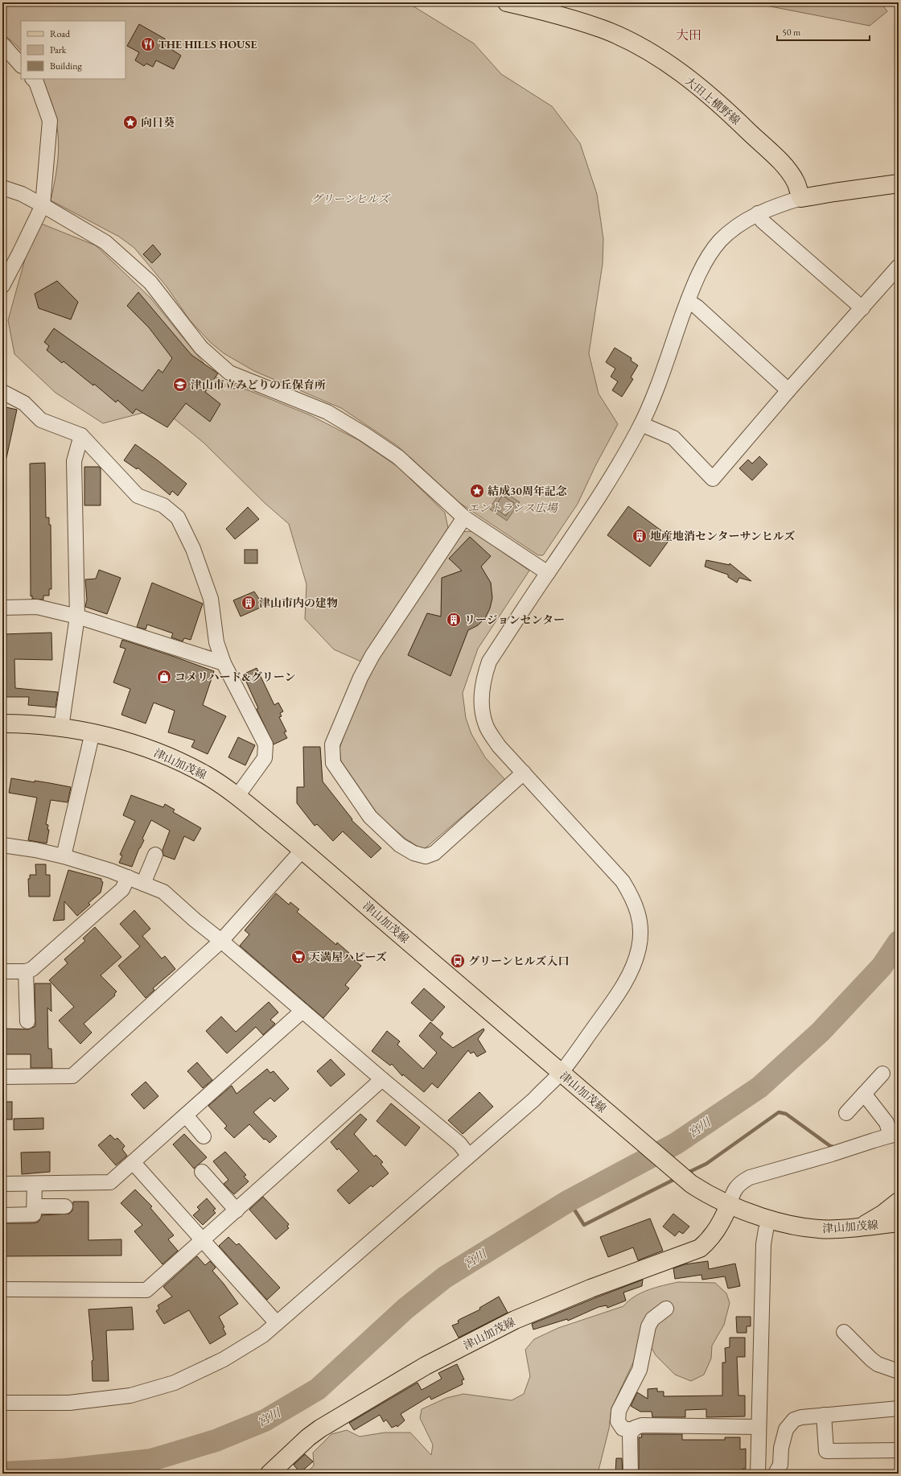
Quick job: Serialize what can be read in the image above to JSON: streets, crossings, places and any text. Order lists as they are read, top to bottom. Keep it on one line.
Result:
{"streets":{"main road":["大田上横野線","津山加茂線"]},"districts":["大田"],"water":["宮川"],"parks":["グリーンヒルズ","エントランス広場"],"places":{"restaurant":["THE HILLS HOUSE"],"place":["向日葵","結成30周年記念"],"school or university":["津山市立みどりの丘保育所"],"building":["地産地消センターサンヒルズ","津山市内の建物","リージョンセンター"],"shop":["コメリハード&グリーン"],"supermarket":["天満屋ハピーズ"],"bus stop":["グリーンヒルズ入口"]},"legend":["Road","Park","Building"],"scale_bar":"50 m"}
